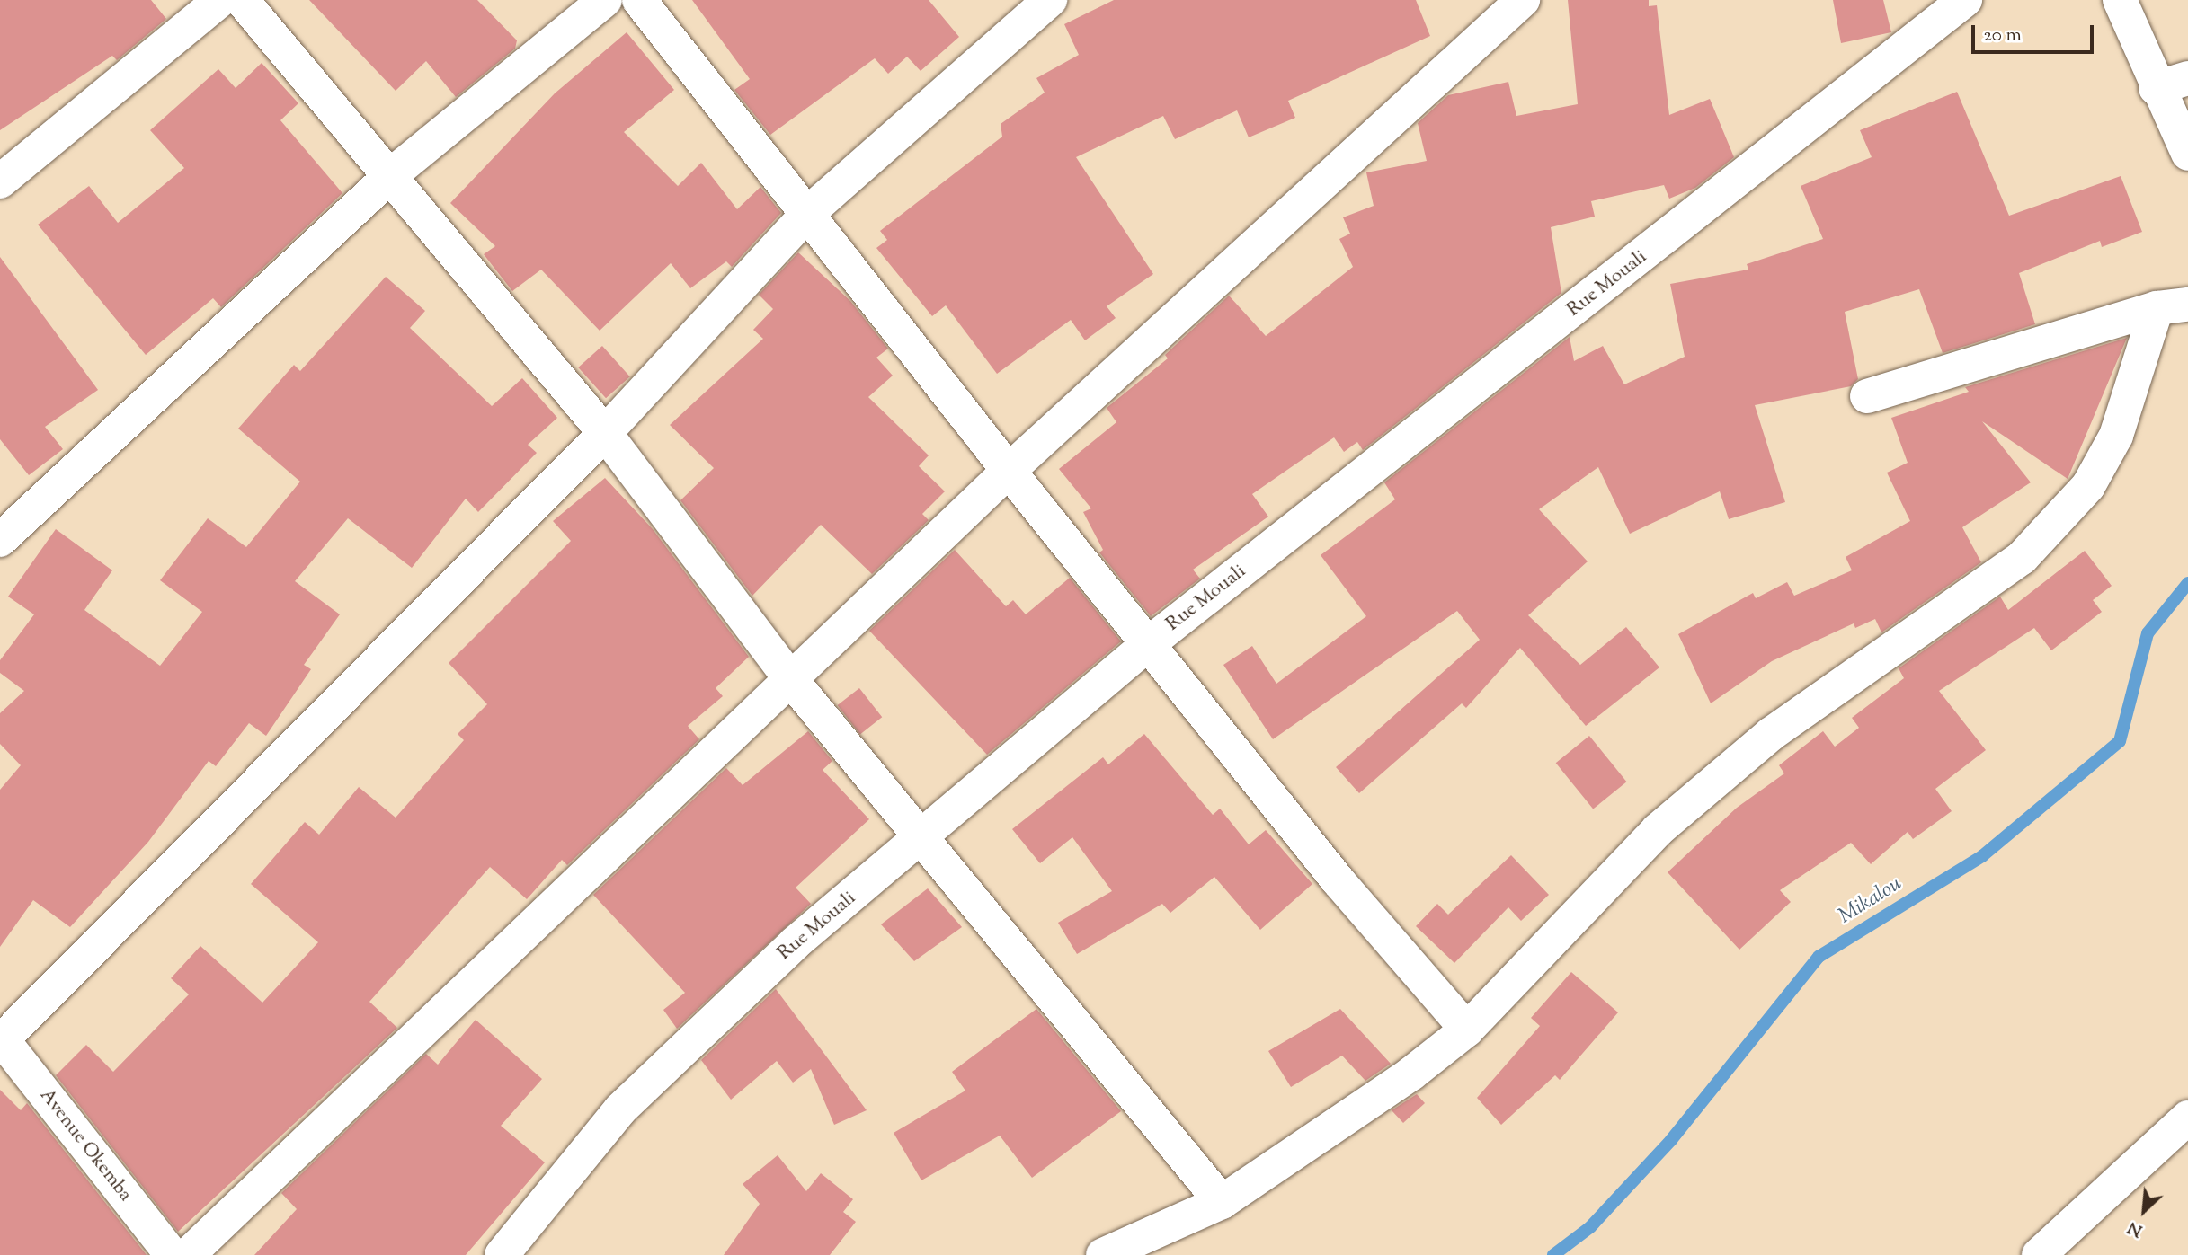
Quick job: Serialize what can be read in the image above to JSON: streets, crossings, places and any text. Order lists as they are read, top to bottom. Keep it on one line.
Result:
{"streets":{"main road":["Rue Mouali","Avenue Okemba"]},"water":["Mikalou"],"scale_bar":"20 m","north":"bottom left"}
